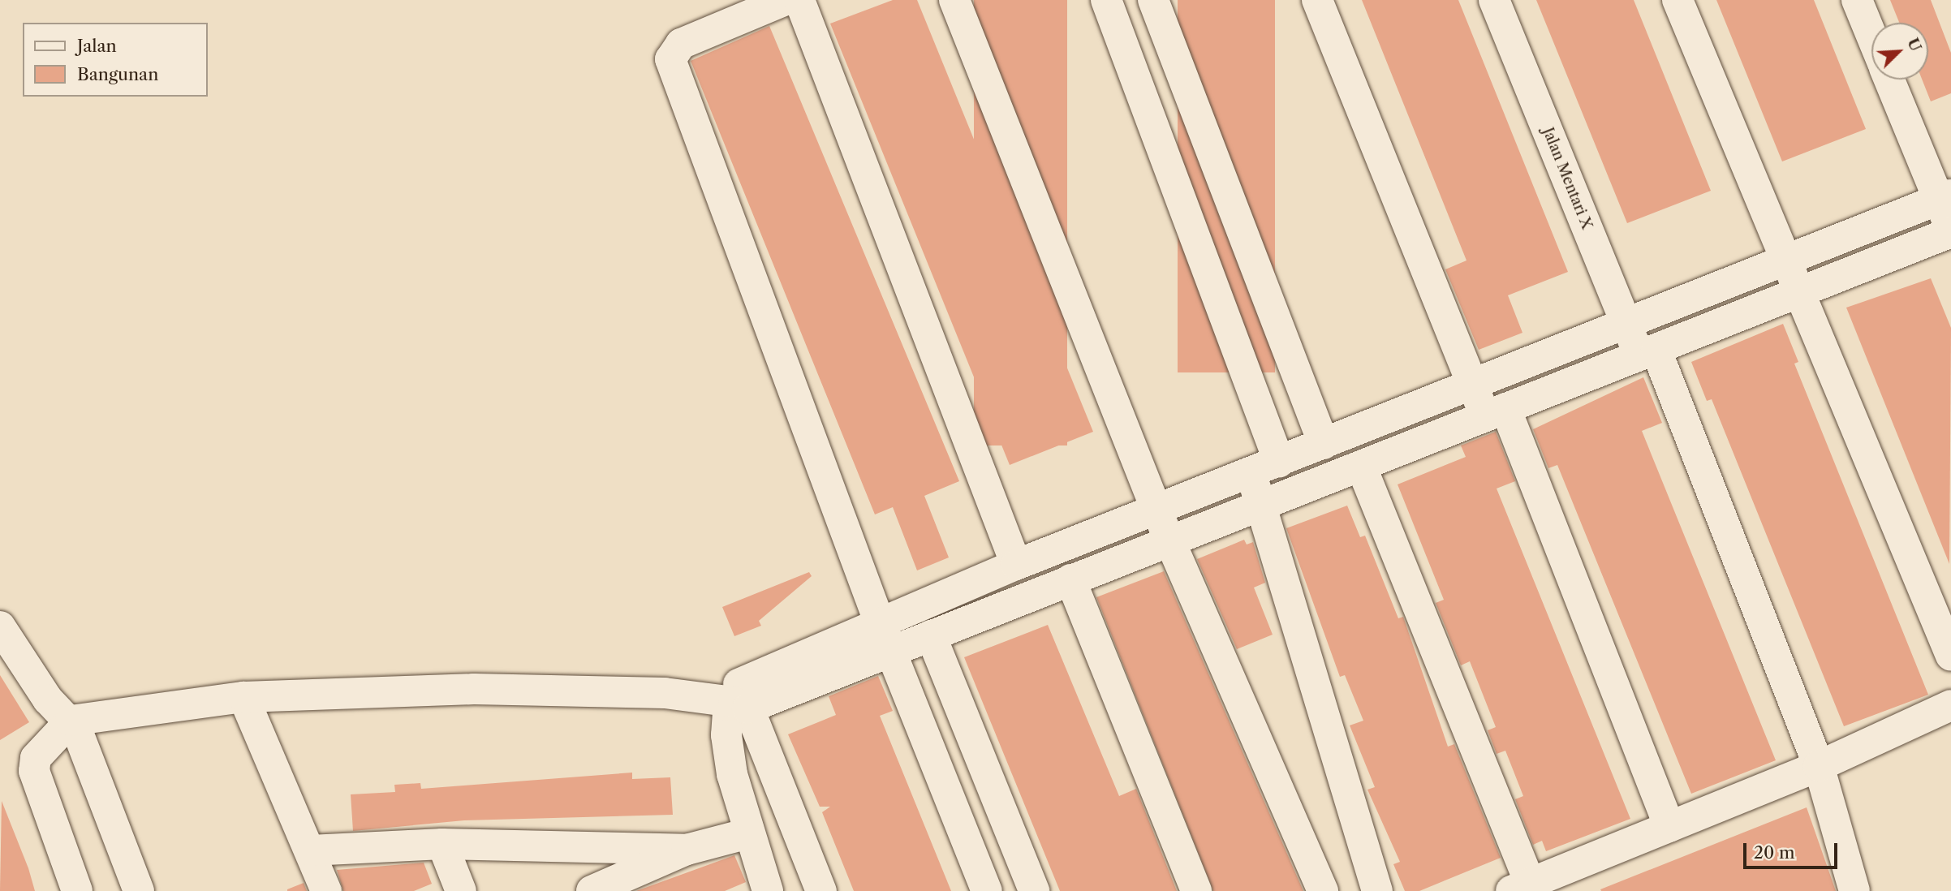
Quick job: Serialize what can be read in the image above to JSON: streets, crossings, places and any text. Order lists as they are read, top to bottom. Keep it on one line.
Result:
{"streets":{"street":["Jalan Mentari X"]},"legend":["Jalan","Bangunan"],"scale_bar":"20 m","north":"top right"}
